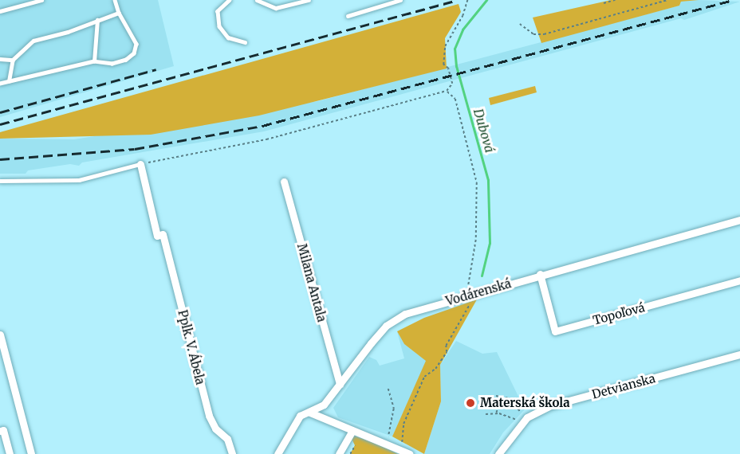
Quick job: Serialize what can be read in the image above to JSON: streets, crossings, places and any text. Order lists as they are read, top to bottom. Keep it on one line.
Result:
{"streets":{"street":["Milana Antala","Vodárenská","Topoľová","Pplk. V. Ábela","Detvianska"]},"crossings":[["Milana Antala","Vodárenská"],["Vodárenská","Topoľová"]],"water":["Dubová"],"places":["Materská škola"]}
